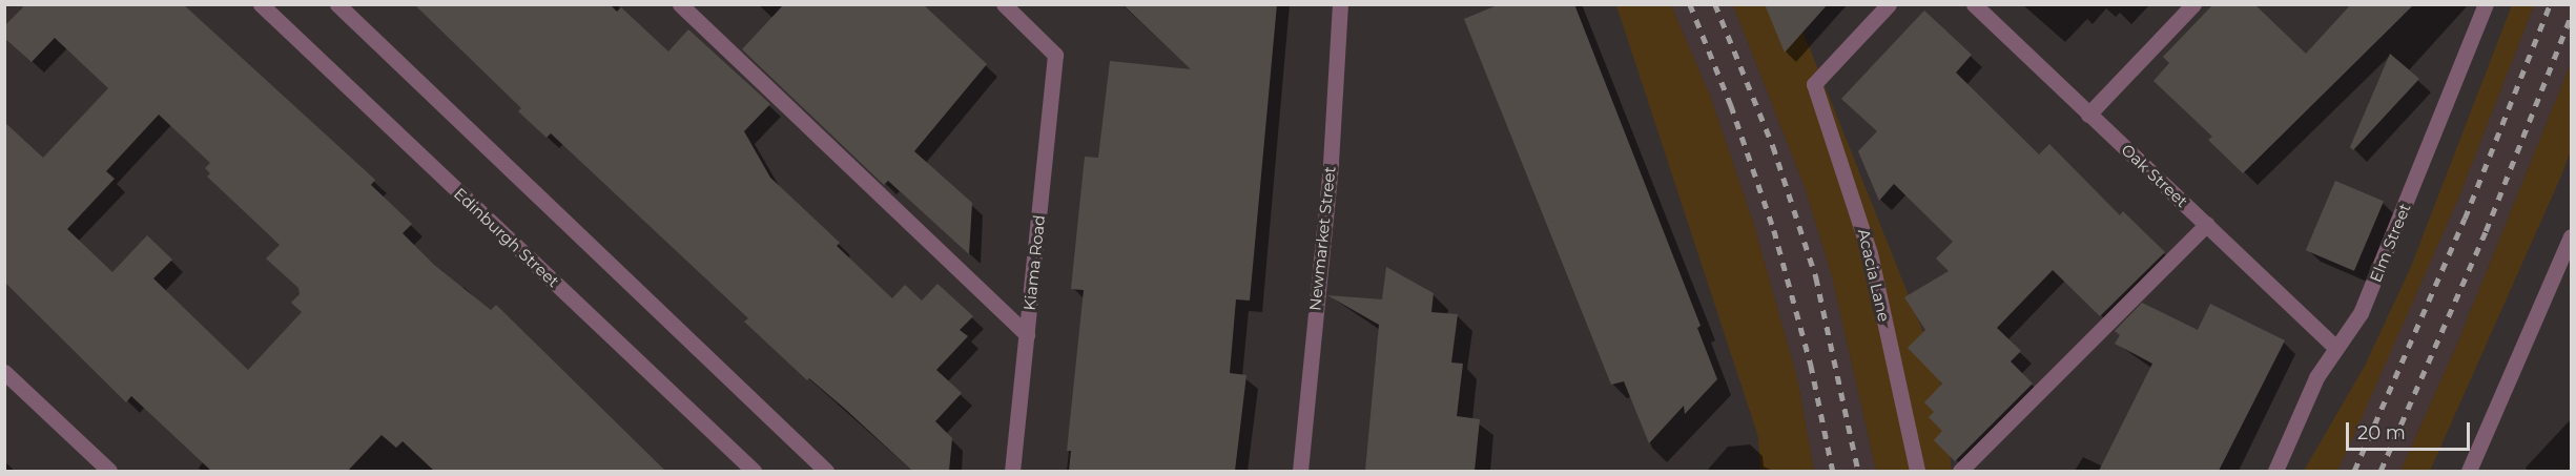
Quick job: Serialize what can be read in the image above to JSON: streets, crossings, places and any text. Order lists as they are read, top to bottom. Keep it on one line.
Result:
{"streets":{"street":["Oak Street","Edinburgh Street","Newmarket Street","Elm Street","Kiama Road","Acacia Lane"]},"crossings":[["Oak Street","Elm Street"]],"scale_bar":"20 m"}
